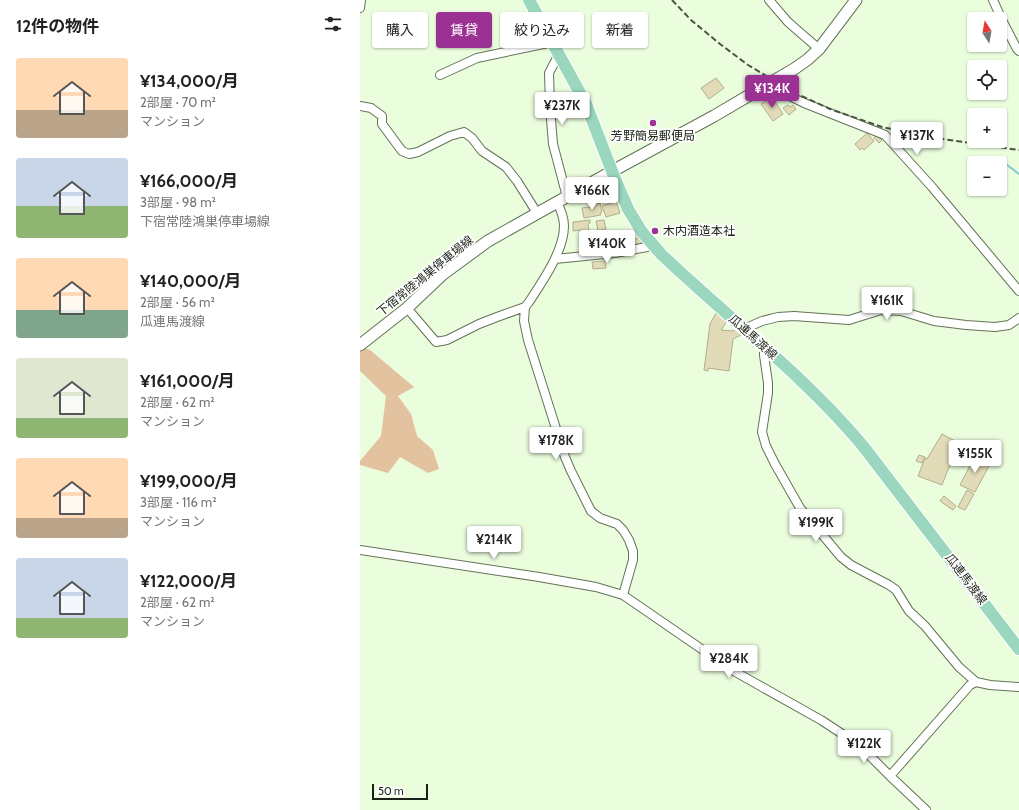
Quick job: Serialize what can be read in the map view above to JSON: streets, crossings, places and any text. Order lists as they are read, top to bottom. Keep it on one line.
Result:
{"streets":{"main road":["瓜連馬渡線"],"street":["下宿常陸鴻巣停車場線"]},"crossings":[["下宿常陸鴻巣停車場線","瓜連馬渡線"]],"places":["芳野簡易郵便局","木内酒造本社"],"scale_bar":"50 m","north":"top","page":{"heading":"12件の物件","map_buttons":["+","−"],"chip":["購入","賃貸","絞り込み","新着"],"list":[{"name":"¥134,000/月","note":"2部屋 · 70 m² · マンション"},{"name":"¥166,000/月","note":"3部屋 · 98 m² · 下宿常陸鴻巣停車場線"},{"name":"¥140,000/月","note":"2部屋 · 56 m² · 瓜連馬渡線"},{"name":"¥161,000/月","note":"2部屋 · 62 m² · マンション"},{"name":"¥199,000/月","note":"3部屋 · 116 m² · マンション"},{"name":"¥122,000/月","note":"2部屋 · 62 m² · マンション"}],"price":["¥134K","¥237K","¥137K","¥166K","¥140K","¥161K","¥178K","¥155K","¥199K","¥214K","¥284K","¥122K"],"scale":"50 m"}}
